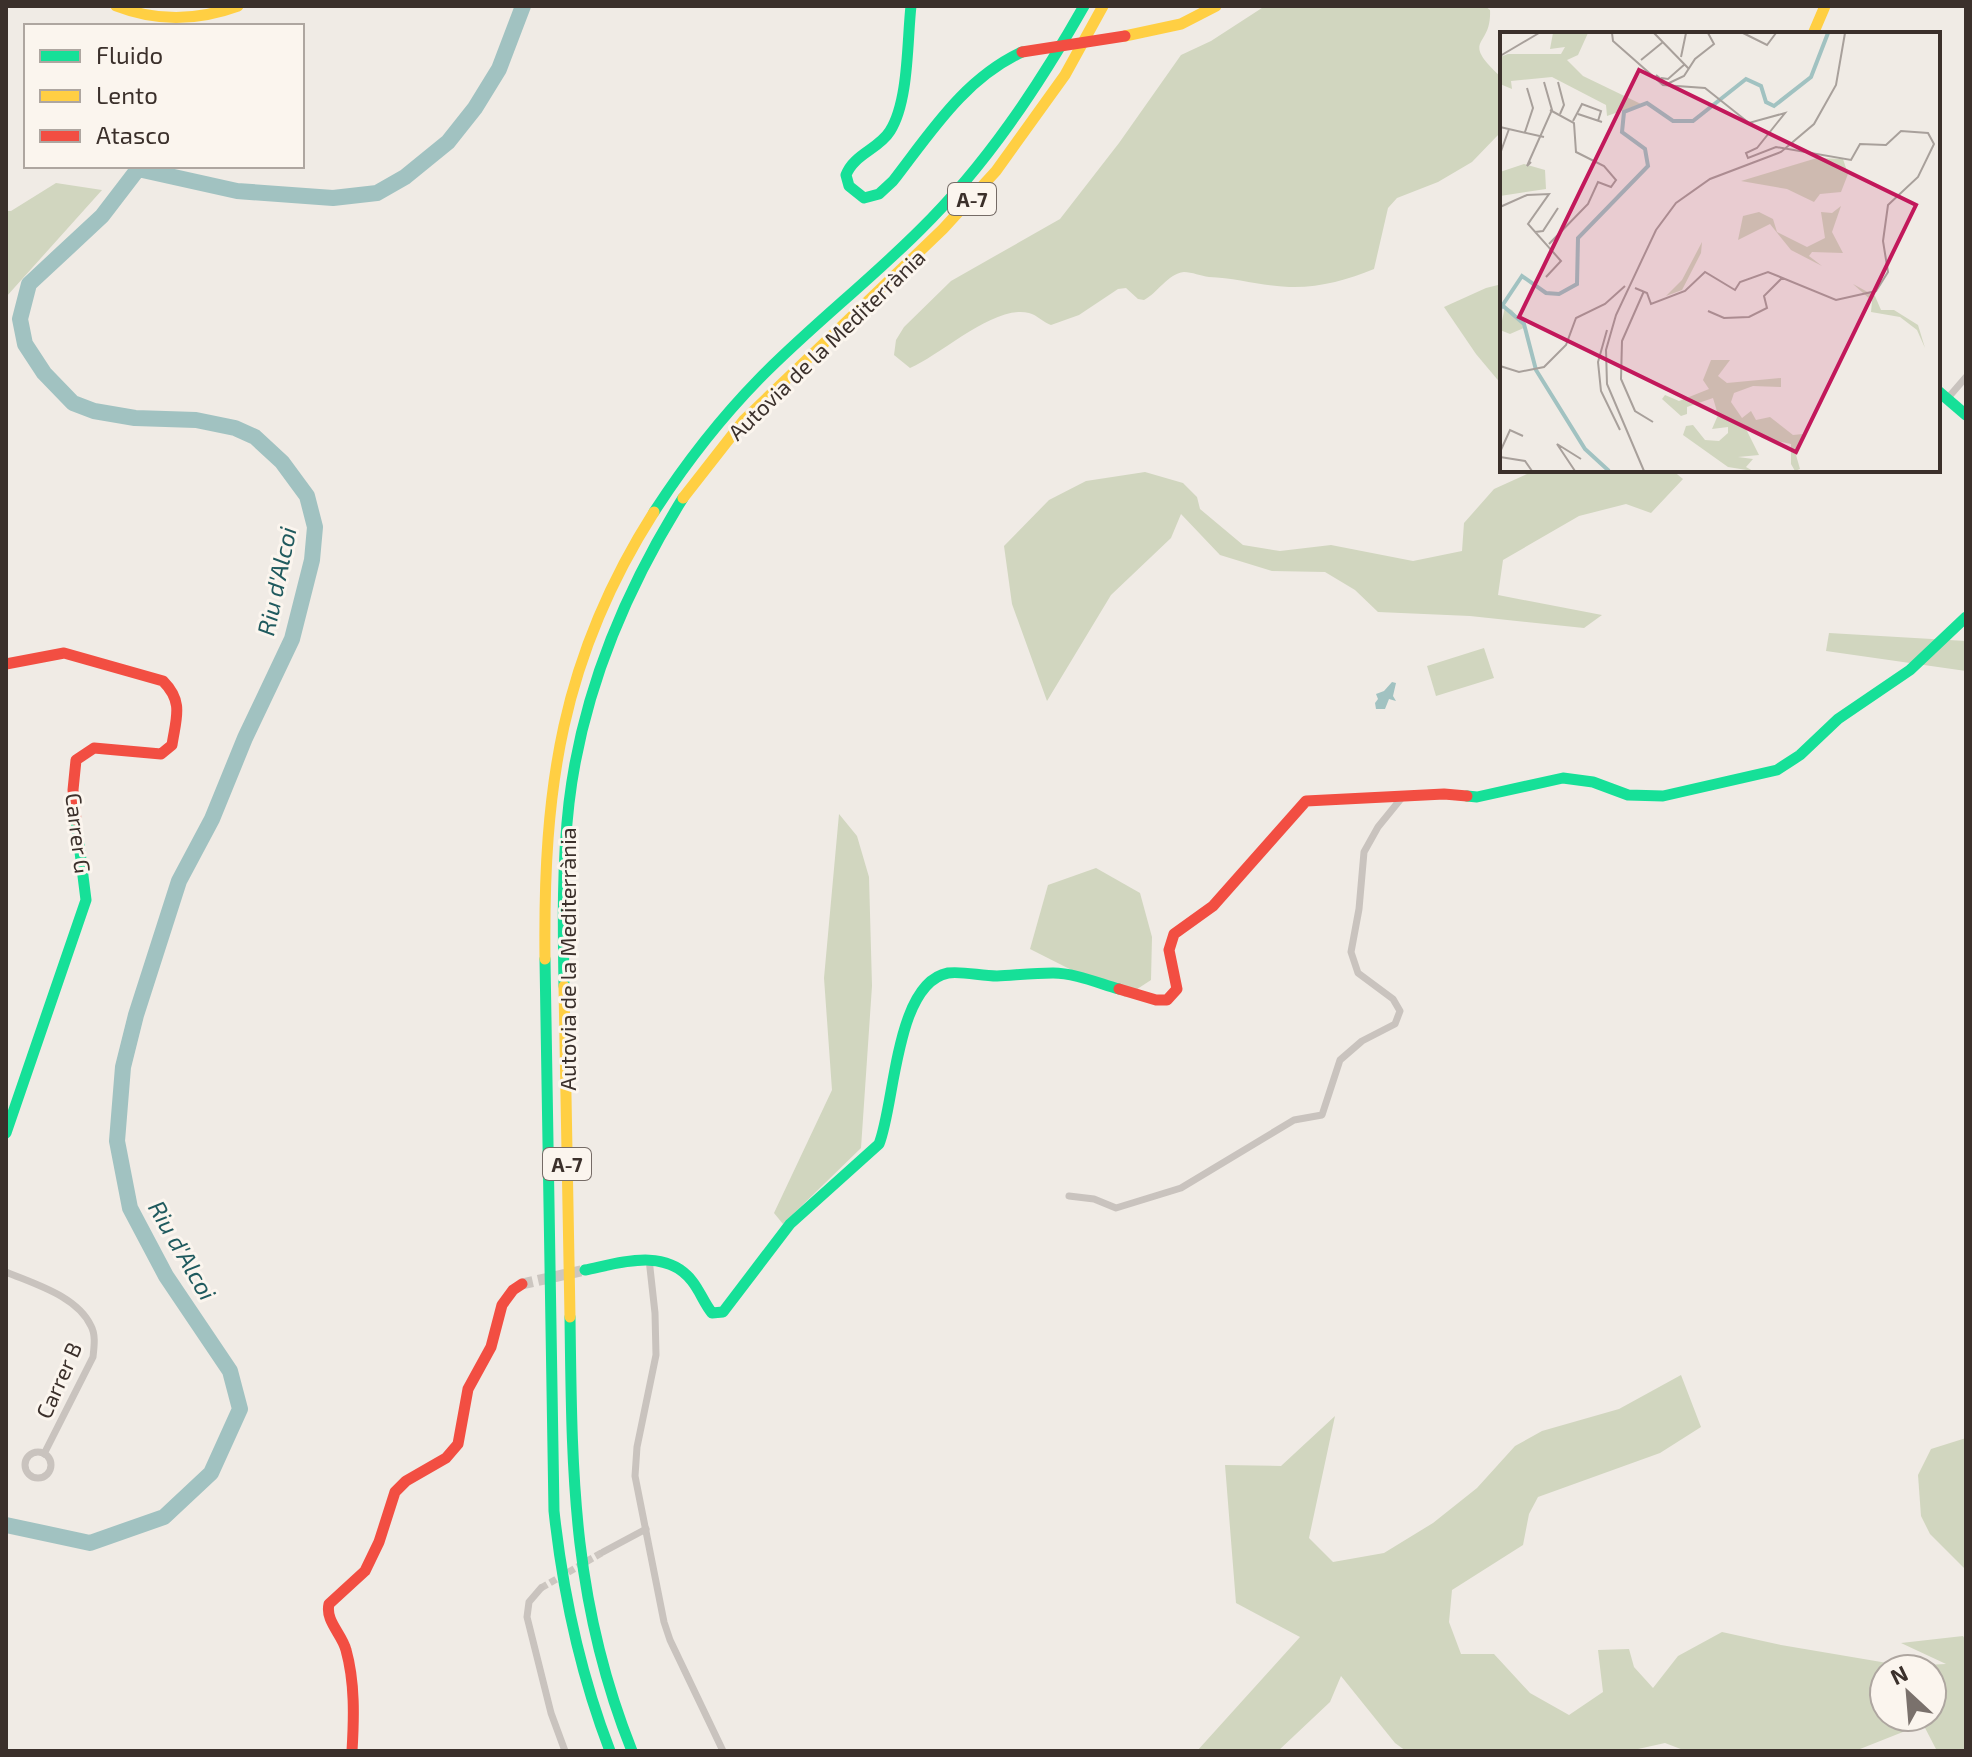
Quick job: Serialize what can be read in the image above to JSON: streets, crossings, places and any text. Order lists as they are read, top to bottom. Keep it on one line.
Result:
{"streets":{"main road":["A-7","Autovia de la Mediterrània","Carrer G"],"street":["Carrer B"]},"water":["Riu d'Alcoi"],"legend":["Fluido","Lento","Atasco"],"north":"top left"}
